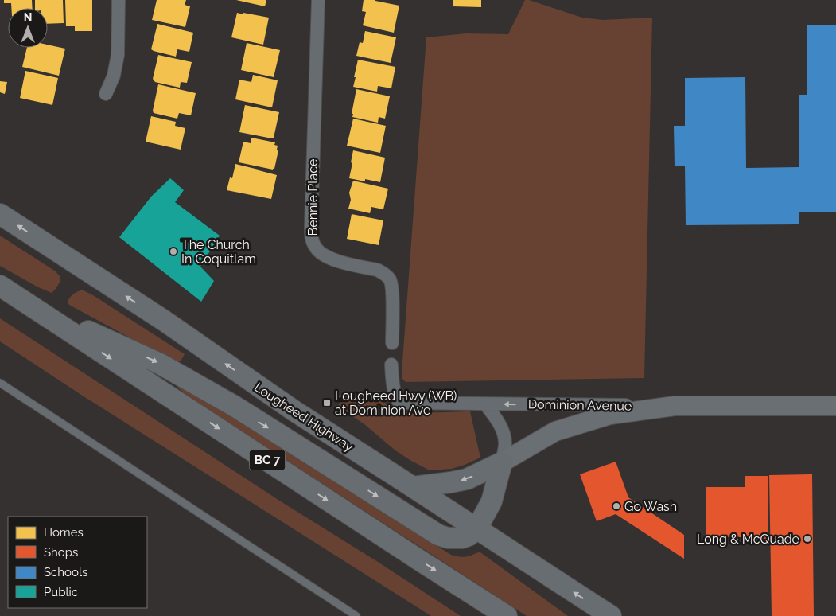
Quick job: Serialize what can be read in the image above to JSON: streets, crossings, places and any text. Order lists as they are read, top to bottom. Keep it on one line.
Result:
{"streets":{"main road":["Lougheed Highway","BC 7"],"street":["Bennie Place","Dominion Avenue"]},"places":{"other":["The Church In Coquitlam","Go Wash","Long & McQuade"],"transit":["Lougheed Hwy (WB) at Dominion Ave"]},"legend":["Homes","Shops","Schools","Public"],"north":"top"}
